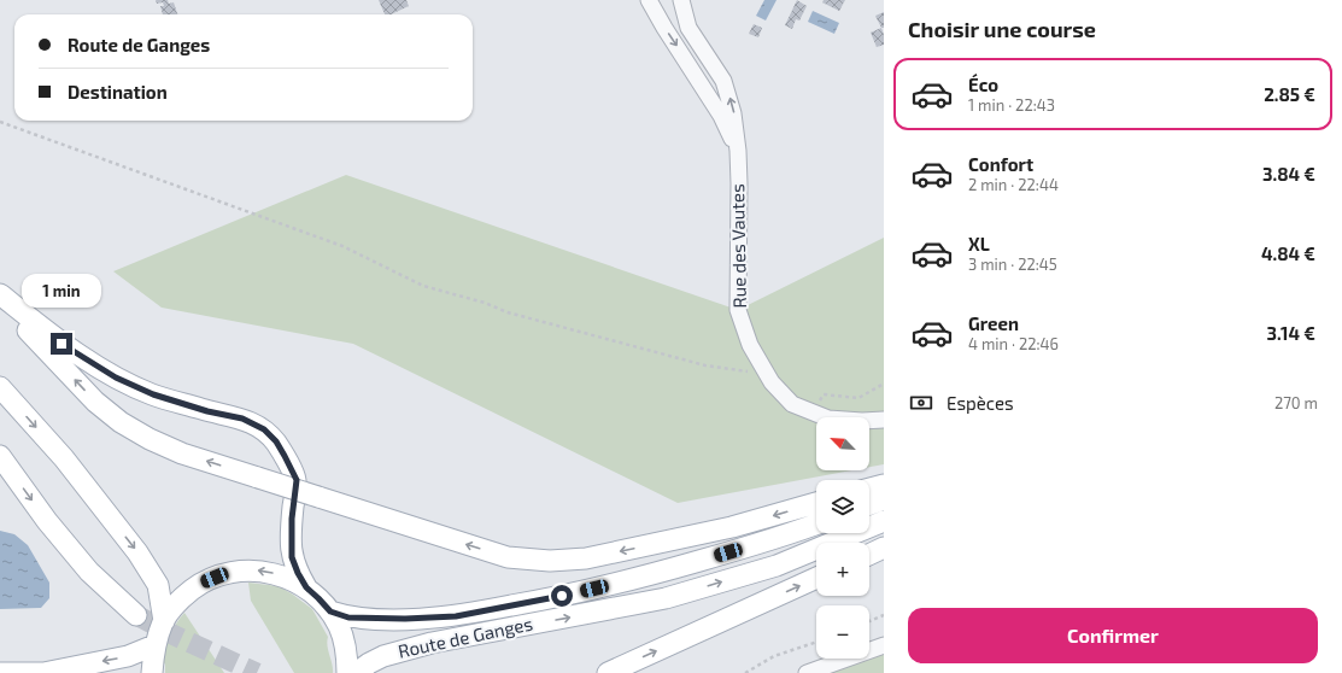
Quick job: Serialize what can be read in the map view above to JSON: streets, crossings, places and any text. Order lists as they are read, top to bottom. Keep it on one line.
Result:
{"streets":{"main road":["Route de Ganges"],"street":["Rue des Vautes"]},"north":"top left","page":{"heading":"Choisir une course","banner":["Route de Ganges","Destination"],"list":[{"name":"Éco","note":"1 min · 22:43","value":"2.85 €"},{"name":"Confort","note":"2 min · 22:44","value":"3.84 €"},{"name":"XL","note":"3 min · 22:45","value":"4.84 €"},{"name":"Green","note":"4 min · 22:46","value":"3.14 €"}],"bubble":"1 min","pay":["Espèces","270 m"],"map_buttons":["+","−"],"buttons":"Confirmer"}}
